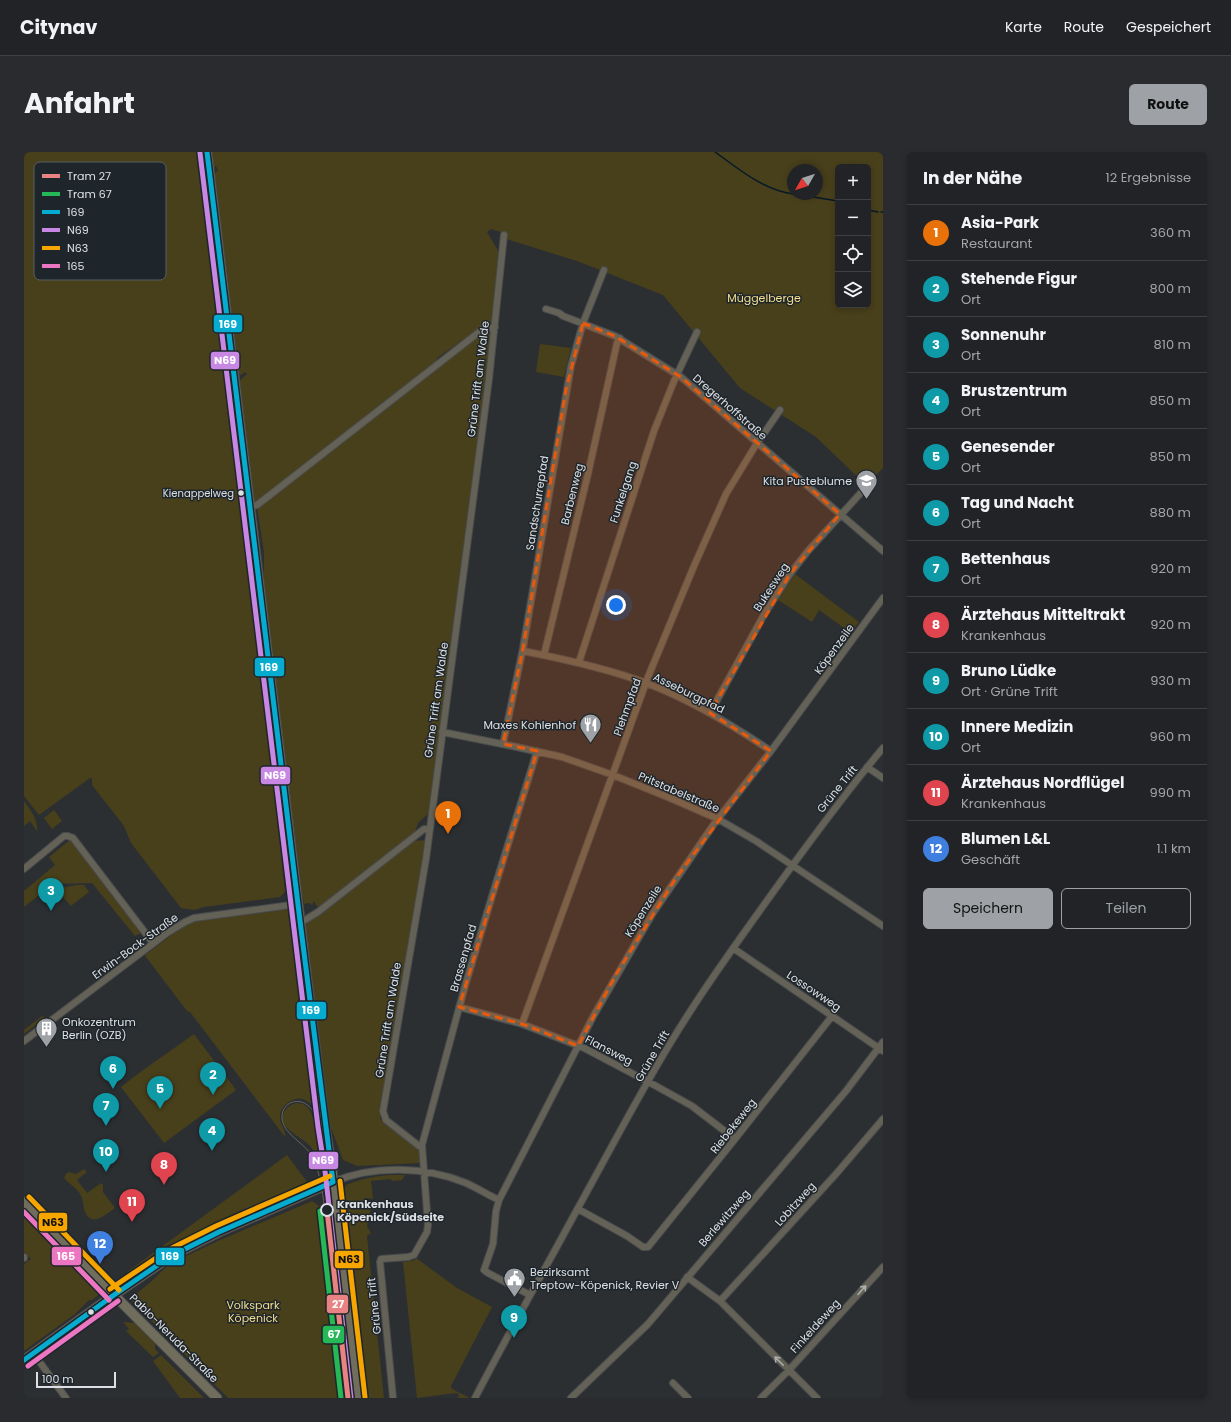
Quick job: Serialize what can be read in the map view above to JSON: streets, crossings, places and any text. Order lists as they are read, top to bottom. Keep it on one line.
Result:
{"streets":{"main road":["Pablo-Neruda-Straße"],"street":["Grüne Trift am Walde","Dregerhoffstraße","Funkelgang","Barbenweg","Sandschurrepfad","Bukesweg","Köpenzeile","Asseburgpfad","Plehmpfad","Grüne Trift","Pritstabelstraße","Erwin-Bock-Straße","Brassenpfad","Lossowweg","Flansweg","Riebekeweg","Lobitzweg","Berlewitzweg","Finkeldeweg"]},"crossings":[["Grüne Trift am Walde","Pritstabelstraße"],["Grüne Trift am Walde","Brassenpfad"],["Dregerhoffstraße","Funkelgang"],["Dregerhoffstraße","Barbenweg"],["Dregerhoffstraße","Sandschurrepfad"],["Dregerhoffstraße","Bukesweg"],["Dregerhoffstraße","Plehmpfad"],["Funkelgang","Asseburgpfad"],["Barbenweg","Asseburgpfad"],["Sandschurrepfad","Asseburgpfad"],["Sandschurrepfad","Pritstabelstraße"],["Bukesweg","Asseburgpfad"],["Köpenzeile","Asseburgpfad"],["Köpenzeile","Grüne Trift"],["Köpenzeile","Pritstabelstraße"],["Köpenzeile","Flansweg"],["Asseburgpfad","Plehmpfad"],["Plehmpfad","Pritstabelstraße"],["Plehmpfad","Flansweg"],["Grüne Trift","Pritstabelstraße"],["Grüne Trift","Brassenpfad"],["Grüne Trift","Lossowweg"],["Grüne Trift","Flansweg"],["Grüne Trift","Riebekeweg"],["Pritstabelstraße","Brassenpfad"],["Brassenpfad","Flansweg"],["Lossowweg","Riebekeweg"],["Lossowweg","Berlewitzweg"],["Flansweg","Riebekeweg"]],"one_way":["Finkeldeweg"],"parks":["Müggelberge","Volkspark Köpenick"],"places":{"other":["Kienappelweg","Krankenhaus Köpenick/Südseite"],"school or university":["Kita Pusteblume"],"restaurant":["Maxes Kohlenhof"],"building":["Onkozentrum Berlin (OZB)"],"public building":["Bezirksamt Treptow-Köpenick, Revier V"]},"lines":["transit line 169","transit line N69","transit line N63","tram line 27","tram line 67","transit line 165"],"legend":["Tram 27","Tram 67","169","N69","N63","165"],"scale_bar":"100 m","north":"bottom left","page":{"header":"Citynav","nav":["Karte","Route","Gespeichert"],"title":"Anfahrt","buttons":["Route",["Speichern","Teilen"]],"heading":["In der Nähe","12 Ergebnisse"],"map_buttons":["+","−"],"list":[{"mark":"1","name":"Asia-Park","note":"Restaurant","value":"360 m"},{"mark":"2","name":"Stehende Figur","note":"Ort","value":"800 m"},{"mark":"3","name":"Sonnenuhr","note":"Ort","value":"810 m"},{"mark":"4","name":"Brustzentrum","note":"Ort","value":"850 m"},{"mark":"5","name":"Genesender","note":"Ort","value":"850 m"},{"mark":"6","name":"Tag und Nacht","note":"Ort","value":"880 m"},{"mark":"7","name":"Bettenhaus","note":"Ort","value":"920 m"},{"mark":"8","name":"Ärztehaus Mitteltrakt","note":"Krankenhaus","value":"920 m"},{"mark":"9","name":"Bruno Lüdke","note":"Ort · Grüne Trift","value":"930 m"},{"mark":"10","name":"Innere Medizin","note":"Ort","value":"960 m"},{"mark":"11","name":"Ärztehaus Nordflügel","note":"Krankenhaus","value":"990 m"},{"mark":"12","name":"Blumen L&L","note":"Geschäft","value":"1.1 km"}],"pins":["1","3","6","2","5","7","4","10","8","11","12","9"],"scale":"100 m"}}
